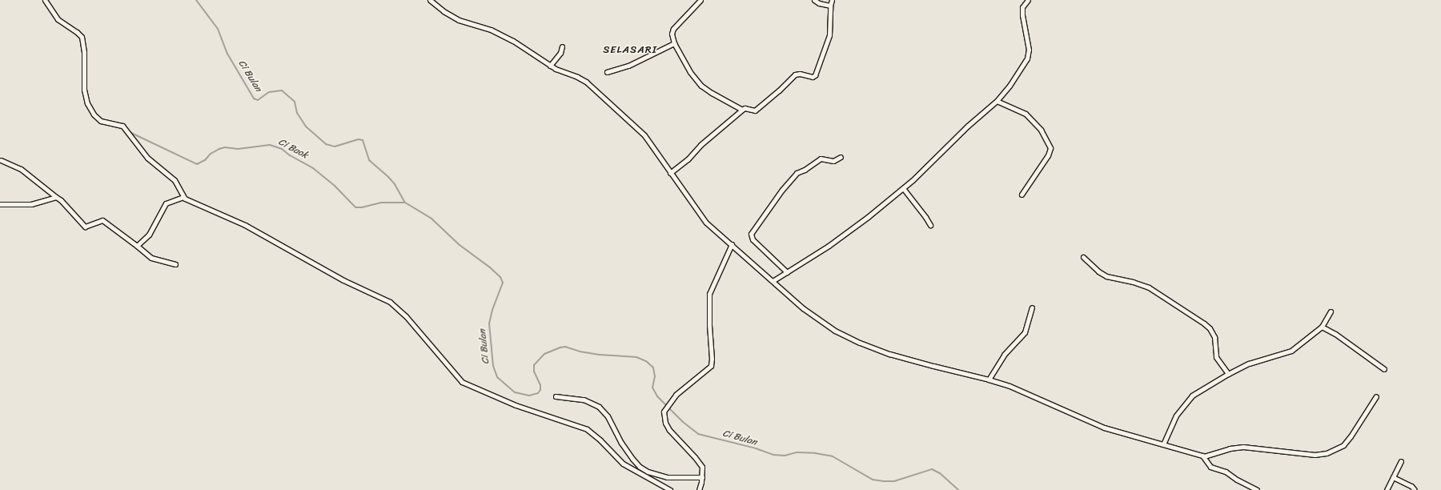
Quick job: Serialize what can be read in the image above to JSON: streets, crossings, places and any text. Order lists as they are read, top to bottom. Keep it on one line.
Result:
{"districts":["SELASARI"],"water":["Ci Bulan","Ci Baok"]}
